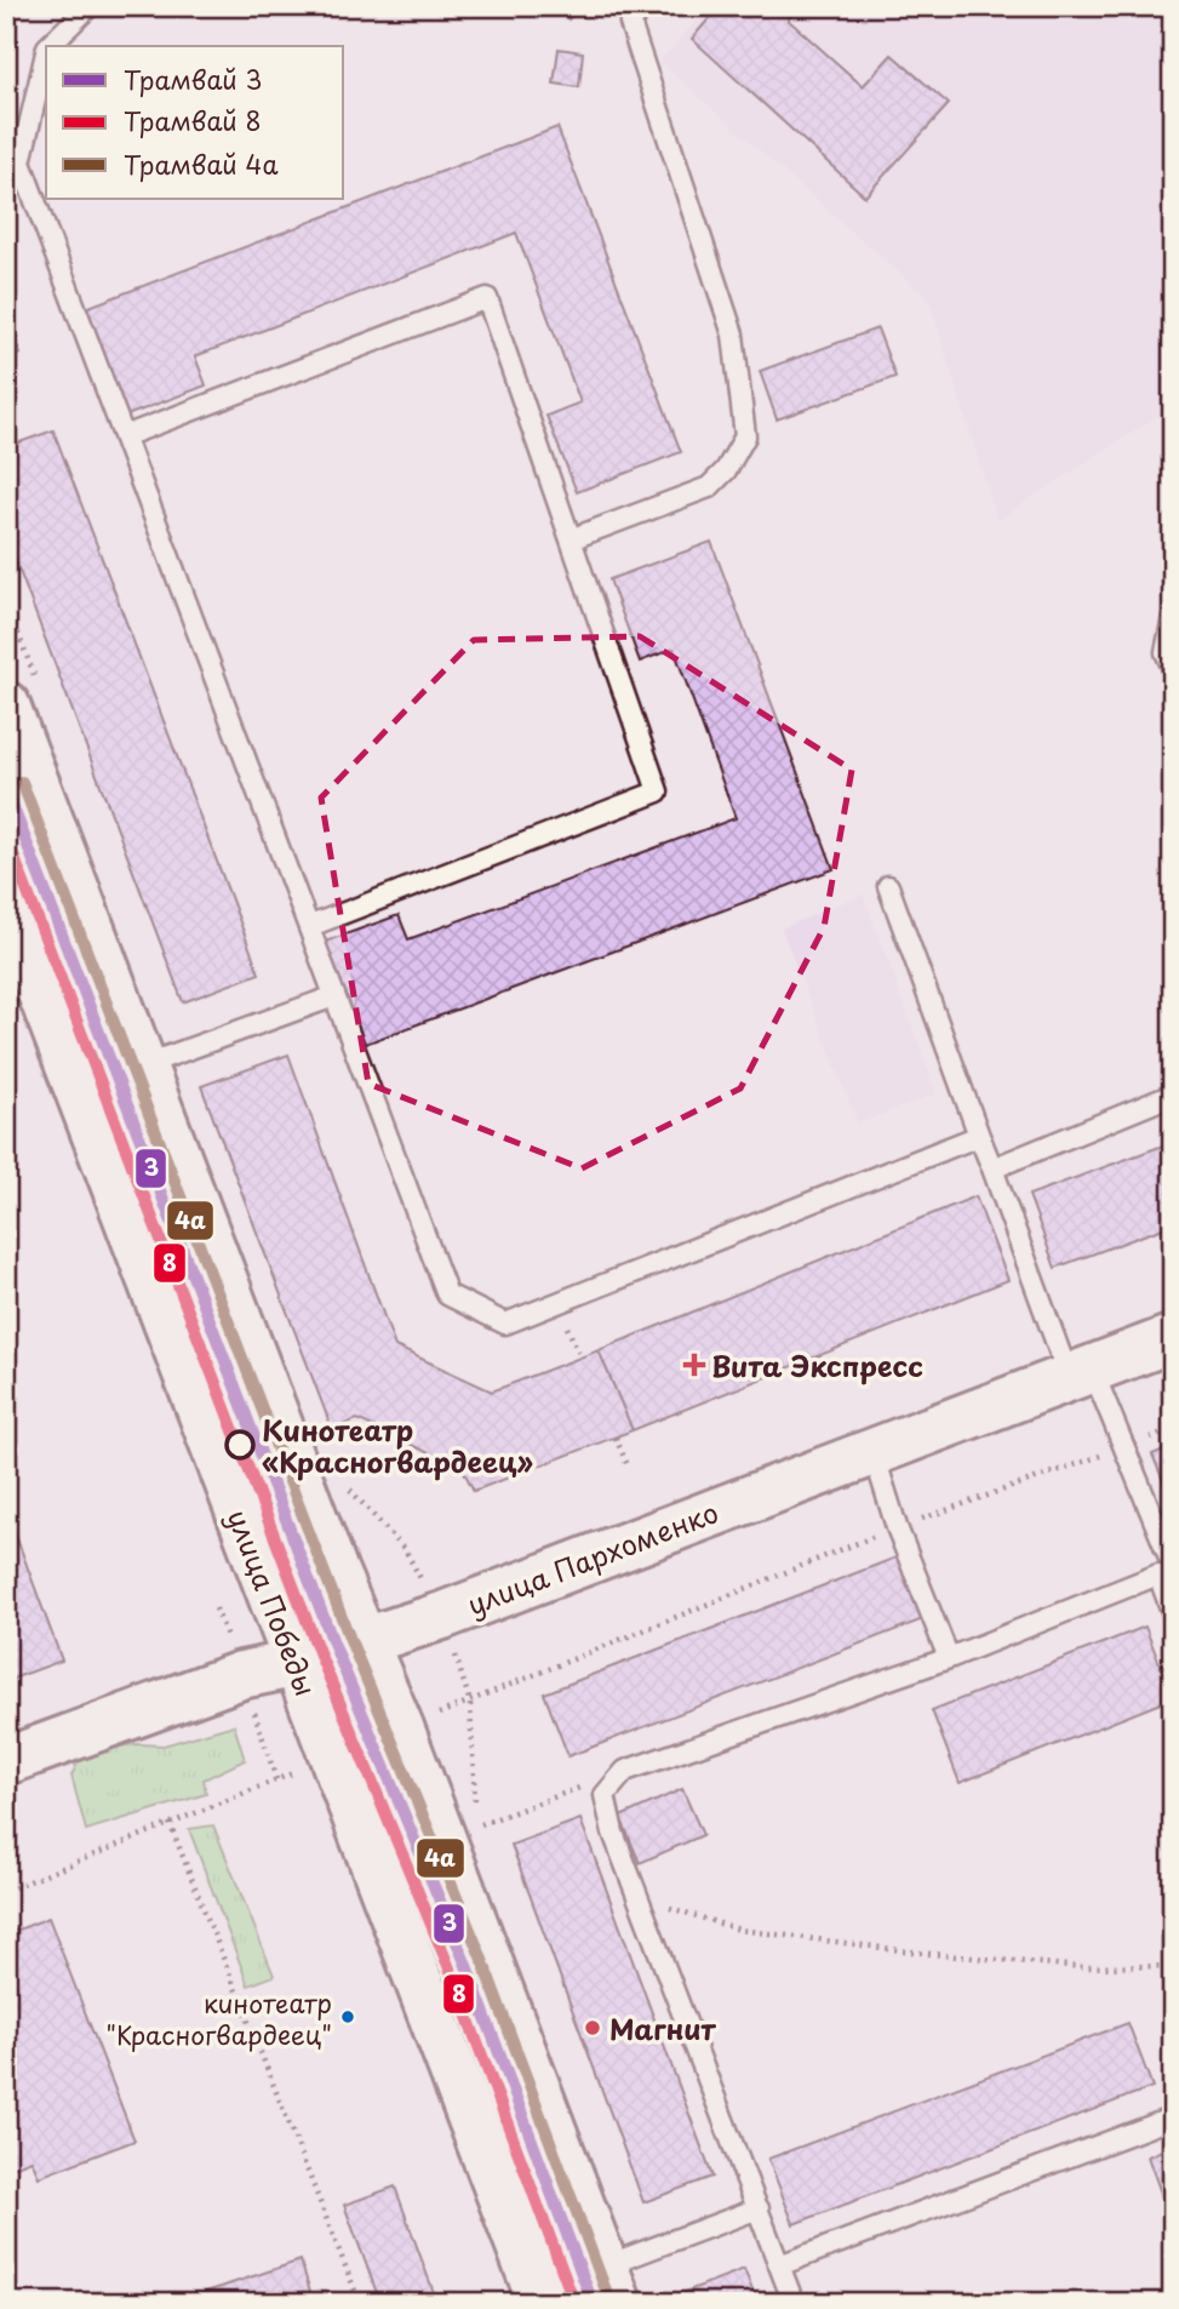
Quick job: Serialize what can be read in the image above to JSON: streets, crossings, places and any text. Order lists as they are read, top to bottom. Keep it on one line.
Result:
{"streets":{"main road":["улица Пархоменко","улица Победы"]},"crossings":[["улица Пархоменко","улица Победы"]],"places":{"health":["Вита Экспресс"],"other":["Кинотеатр «Красногвардеец»","кинотеатр \"Красногвардеец\"","Магнит"]},"lines":["tram line 4а","tram line 3","tram line 8"],"legend":["Трамвай 3","Трамвай 8","Трамвай 4а"]}
